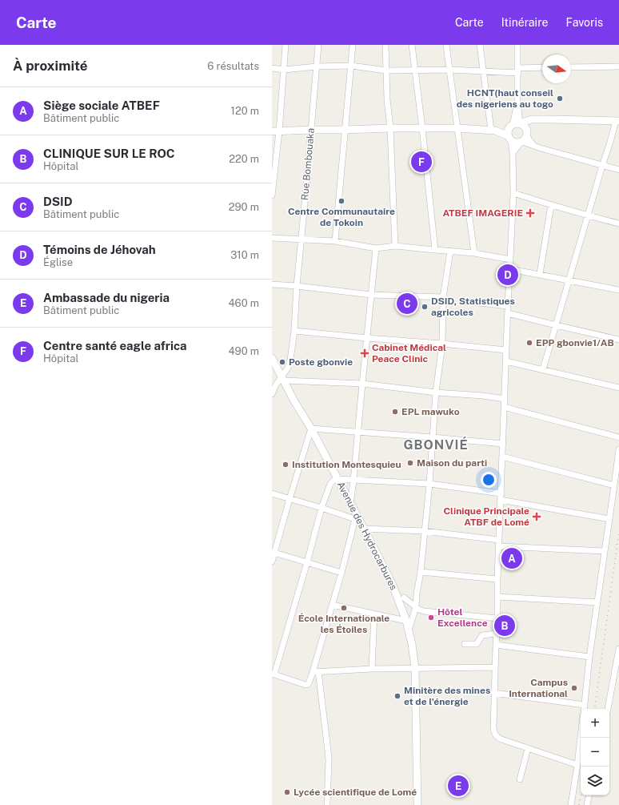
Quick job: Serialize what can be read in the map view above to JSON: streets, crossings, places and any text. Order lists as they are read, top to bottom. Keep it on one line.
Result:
{"streets":{"main road":["Avenue des Hydrocarbures"],"street":["Rue Bombouaka"]},"crossings":[["Rue Bombouaka","Avenue des Hydrocarbures"]],"districts":["GBONVIÉ"],"places":{"other":["HCNT(haut conseil des nigeriens au togo","Centre Communautaire de Tokoin","DSID, Statistiques agricoles","EPP gbonvie1/AB","Poste gbonvie","EPL mawuko","Maison du parti","Institution Montesquieu","École Internationale les Étoiles","Hôtel Excellence","Campus International","Minitère des mines et de l'énergie","Lycée scientifique de Lomé"],"health":["ATBEF IMAGERIE","Cabinet Médical Peace Clinic","Clinique Principale ATBF de Lomé"]},"north":"right","page":{"header":"Carte","nav":["Carte","Itinéraire","Favoris"],"heading":["À proximité","6 résultats"],"list":[{"mark":"A","name":"Siège sociale ATBEF","note":"Bâtiment public","value":"120 m"},{"mark":"B","name":"CLINIQUE SUR LE ROC","note":"Hôpital","value":"220 m"},{"mark":"C","name":"DSID","note":"Bâtiment public","value":"290 m"},{"mark":"D","name":"Témoins de Jéhovah","note":"Église","value":"310 m"},{"mark":"E","name":"Ambassade du nigeria","note":"Bâtiment public","value":"460 m"},{"mark":"F","name":"Centre santé eagle africa","note":"Hôpital","value":"490 m"}],"pins":["F","D","C","A","B","E"],"map_buttons":["+","−"]}}
